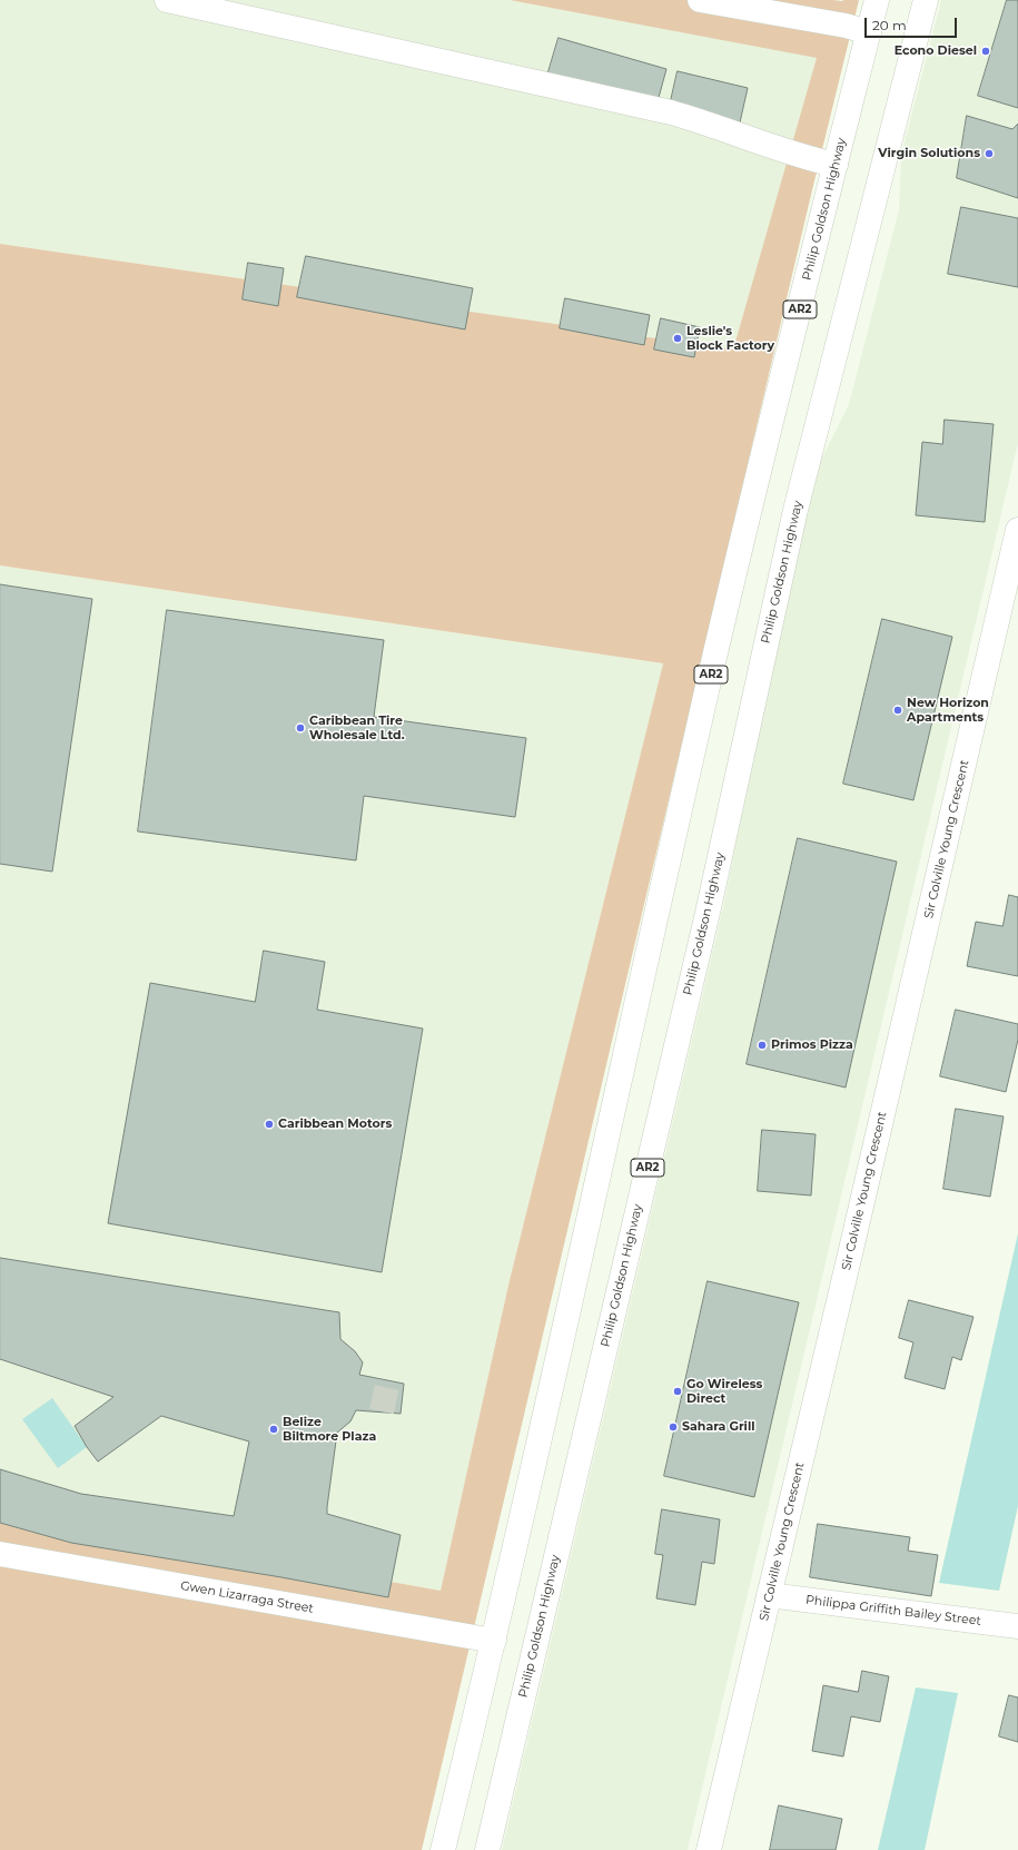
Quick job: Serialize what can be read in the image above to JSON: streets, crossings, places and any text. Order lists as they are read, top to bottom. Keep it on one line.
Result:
{"streets":{"main road":["Philip Goldson Highway","AR2","Sir Colville Young Crescent","Gwen Lizarraga Street","Philippa Griffith Bailey Street"]},"crossings":[["Philip Goldson Highway","Gwen Lizarraga Street"],["Sir Colville Young Crescent","Philippa Griffith Bailey Street"]],"places":["Econo Diesel","Virgin Solutions","Leslie's Block Factory","New Horizon Apartments","Caribbean Tire Wholesale Ltd.","Primos Pizza","Caribbean Motors","Go Wireless Direct","Sahara Grill","Belize Biltmore Plaza"],"scale_bar":"20 m"}
